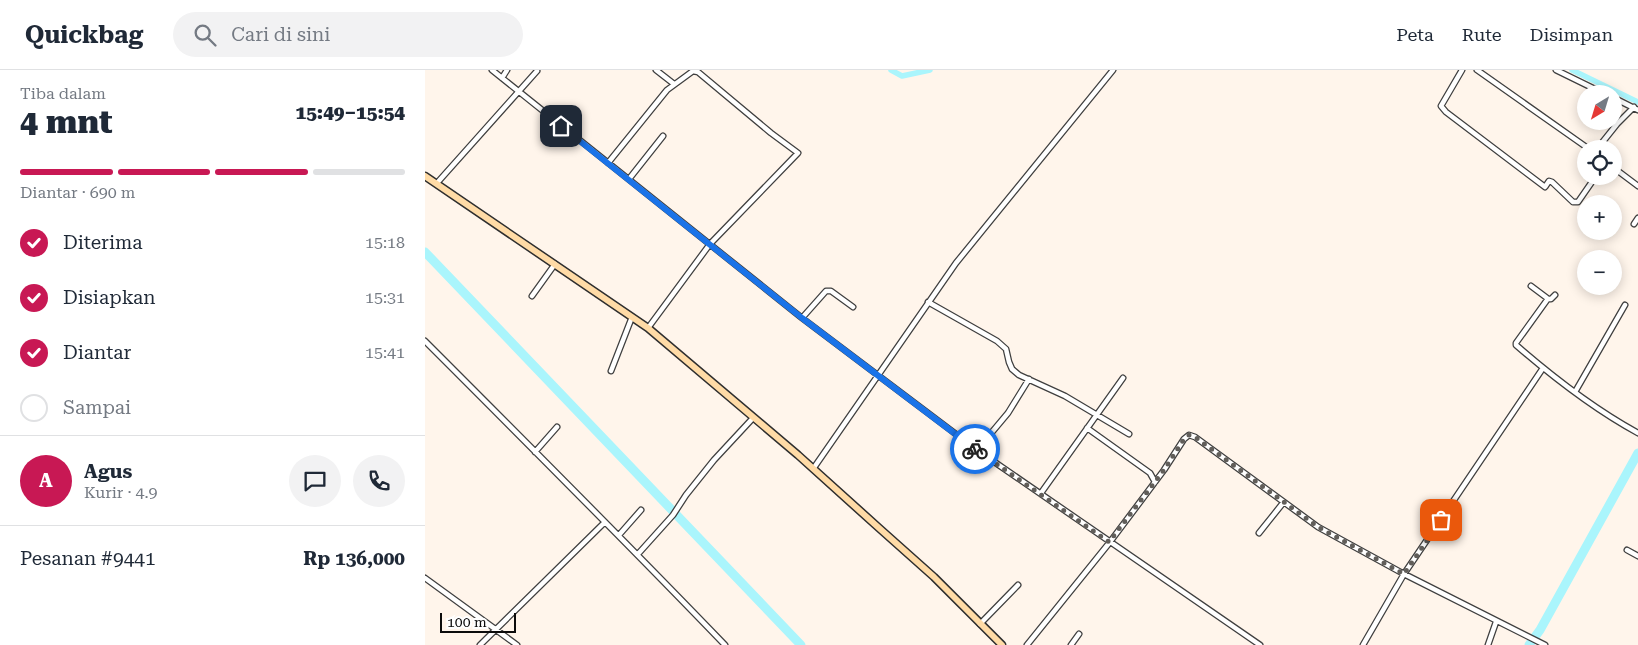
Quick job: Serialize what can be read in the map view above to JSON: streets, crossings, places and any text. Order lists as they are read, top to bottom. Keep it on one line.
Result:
{"scale_bar":"100 m","north":"bottom left","page":{"header":"Quickbag","search":"Cari di sini","nav":["Peta","Rute","Disimpan"],"heading":["4 mnt","Tiba dalam","15:49–15:54"],"panel":["Agus","Kurir · 4.9","Pesanan #9441","Rp 136,000"],"map_buttons":["+","−"],"bar":"Diantar · 690 m","list":[["Diterima","15:18"],["Disiapkan","15:31"],["Diantar","15:41"],"Sampai"],"round":"A","scale":"100 m"}}
